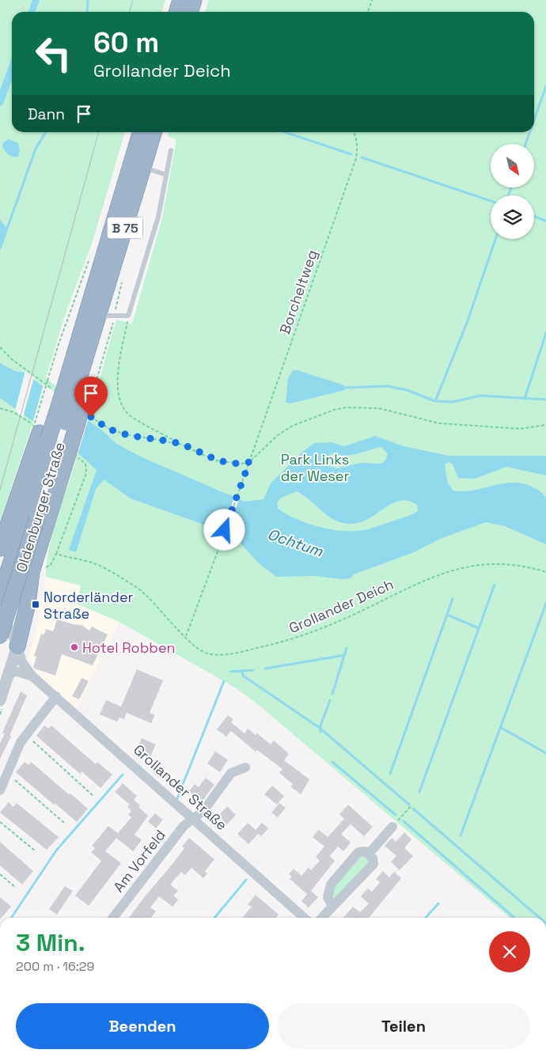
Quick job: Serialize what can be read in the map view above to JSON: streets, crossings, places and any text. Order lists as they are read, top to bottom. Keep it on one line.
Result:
{"streets":{"highway":["B 75","Oldenburger Straße"],"street":["Grollander Straße","Am Vorfeld"],"path":["Borcheltweg","Grollander Deich"]},"crossings":[["Borcheltweg","Grollander Deich"],["Grollander Straße","Am Vorfeld"]],"water":["Ochtum"],"parks":["Park Links der Weser"],"places":{"transit":["Norderländer Straße"],"other":["Hotel Robben"]},"north":"bottom right","page":{"turn":["60 m","Grollander Deich"],"then":"Dann","heading":["3 Min.","200 m · 16:29"],"buttons":["Beenden","Teilen"]}}
